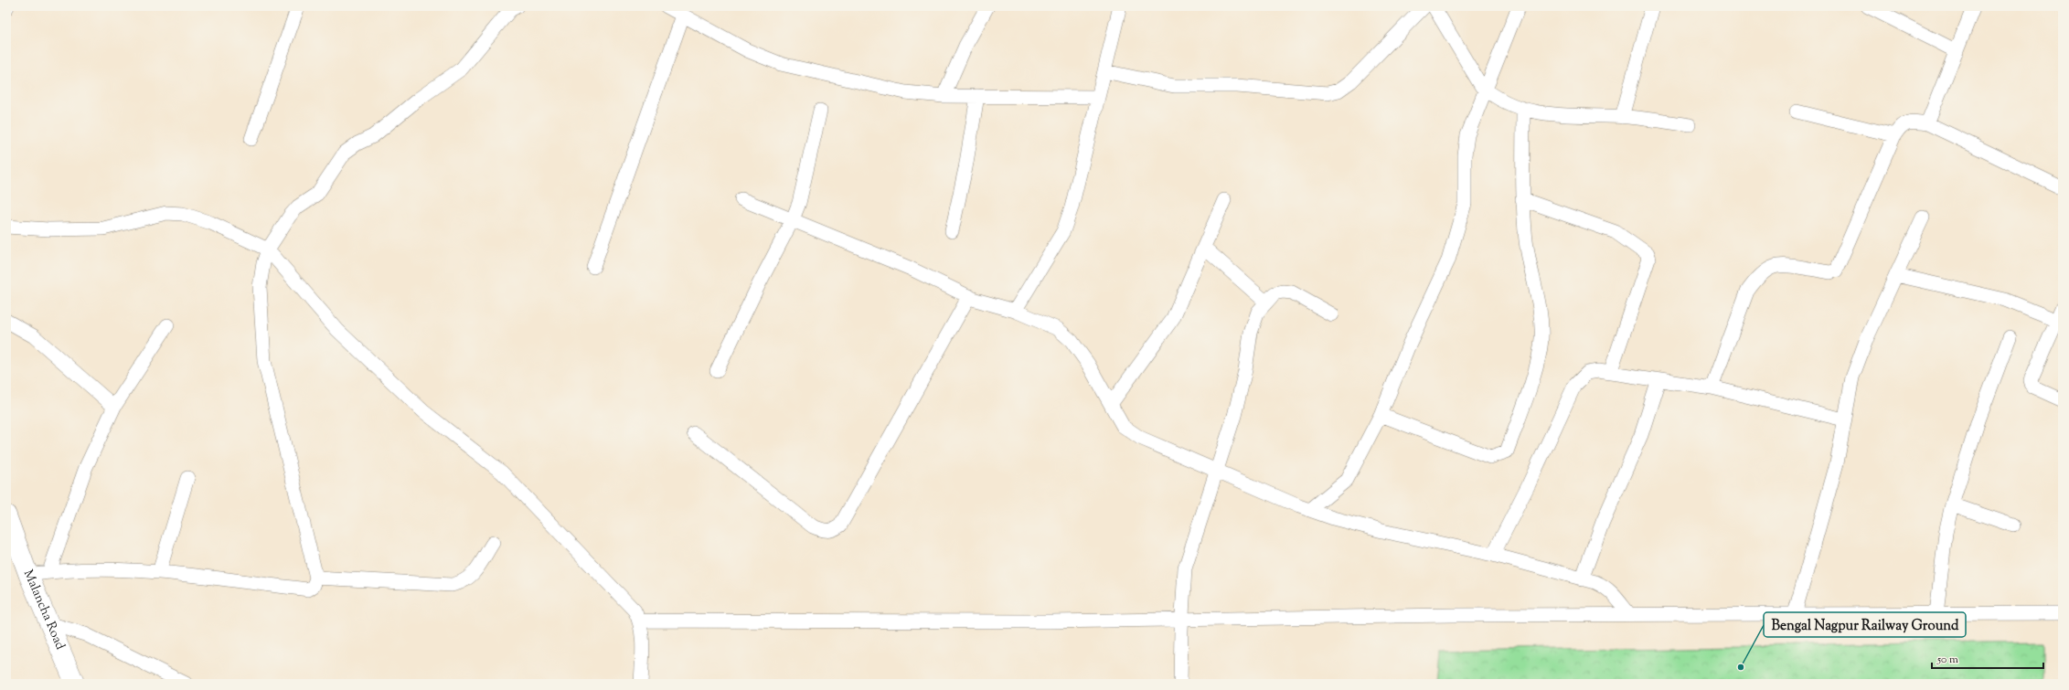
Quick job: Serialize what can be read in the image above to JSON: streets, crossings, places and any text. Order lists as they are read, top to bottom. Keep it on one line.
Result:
{"streets":{"street":["Malancha Road"]},"places":["Bengal Nagpur Railway Ground"],"scale_bar":"50 m"}
